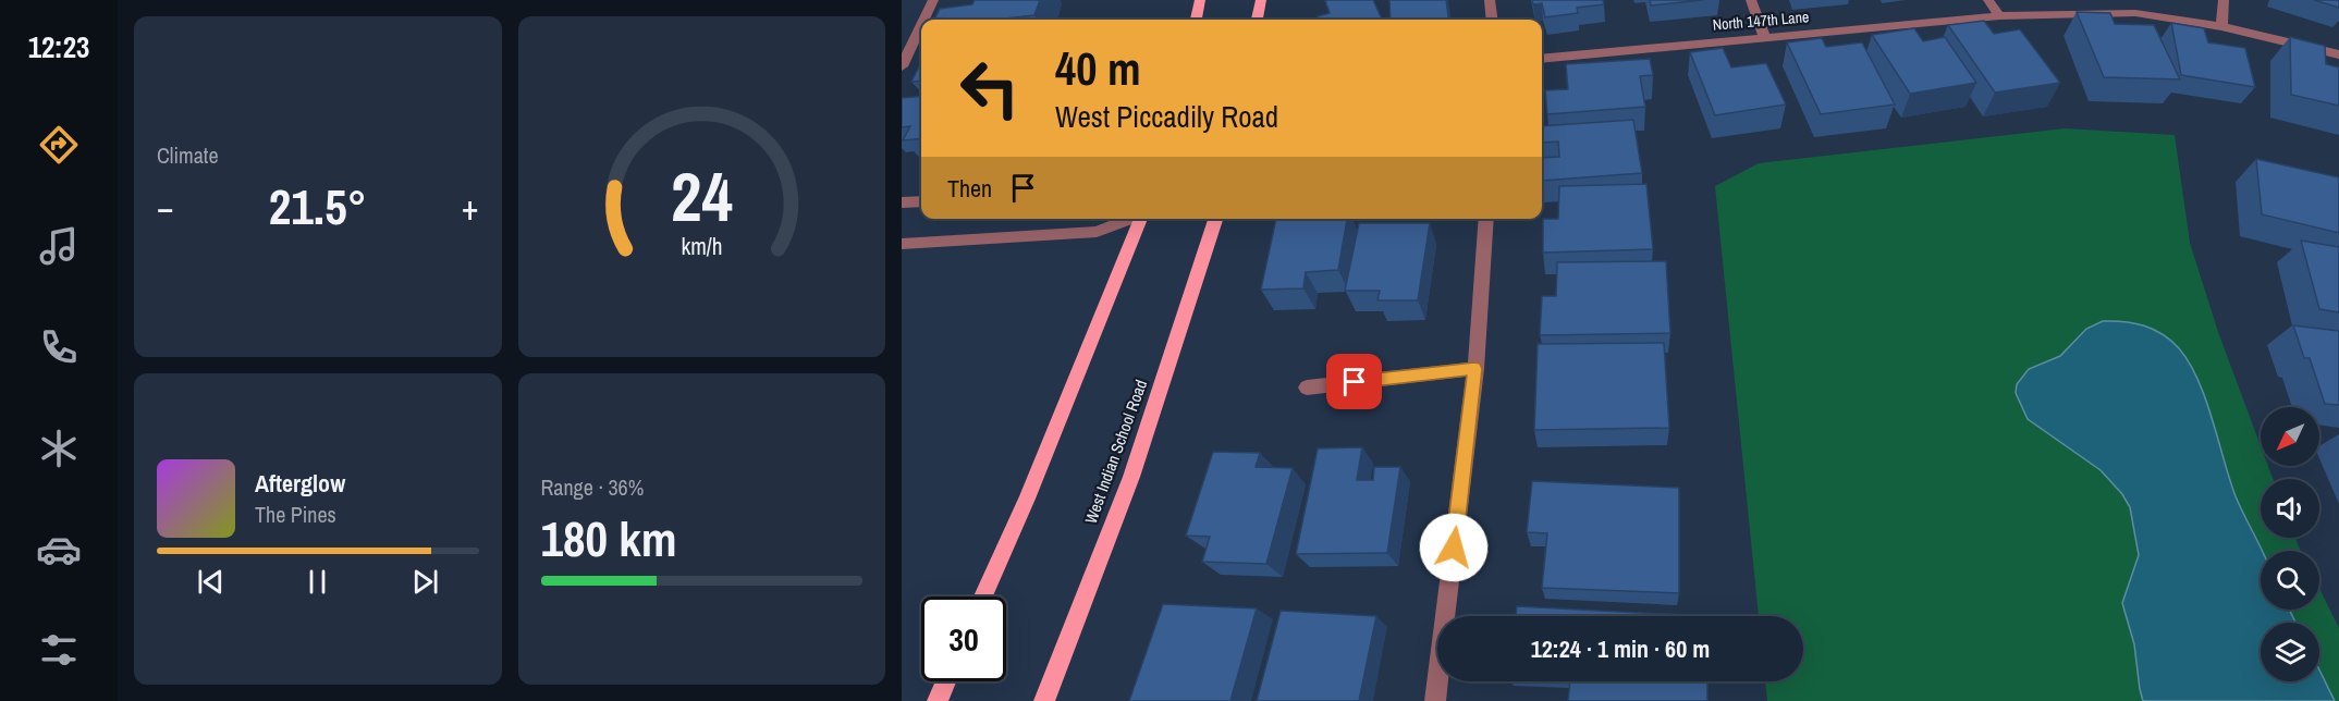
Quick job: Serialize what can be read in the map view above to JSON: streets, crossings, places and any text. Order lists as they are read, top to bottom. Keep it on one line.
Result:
{"streets":{"main road":["West Indian School Road"],"street":["North 147th Lane"]},"north":"bottom left","page":{"tabs":"12:23","tile":["Climate",["Range · 36%","180 km"]],"turn":["40 m","West Piccadily Road"],"then":"Then","heat":["−","21.5°","+"],"song":["Afterglow","The Pines"],"limit":"30","trip":"12:24 · 1 min · 60 m","gauge":["24","km/h"]}}
